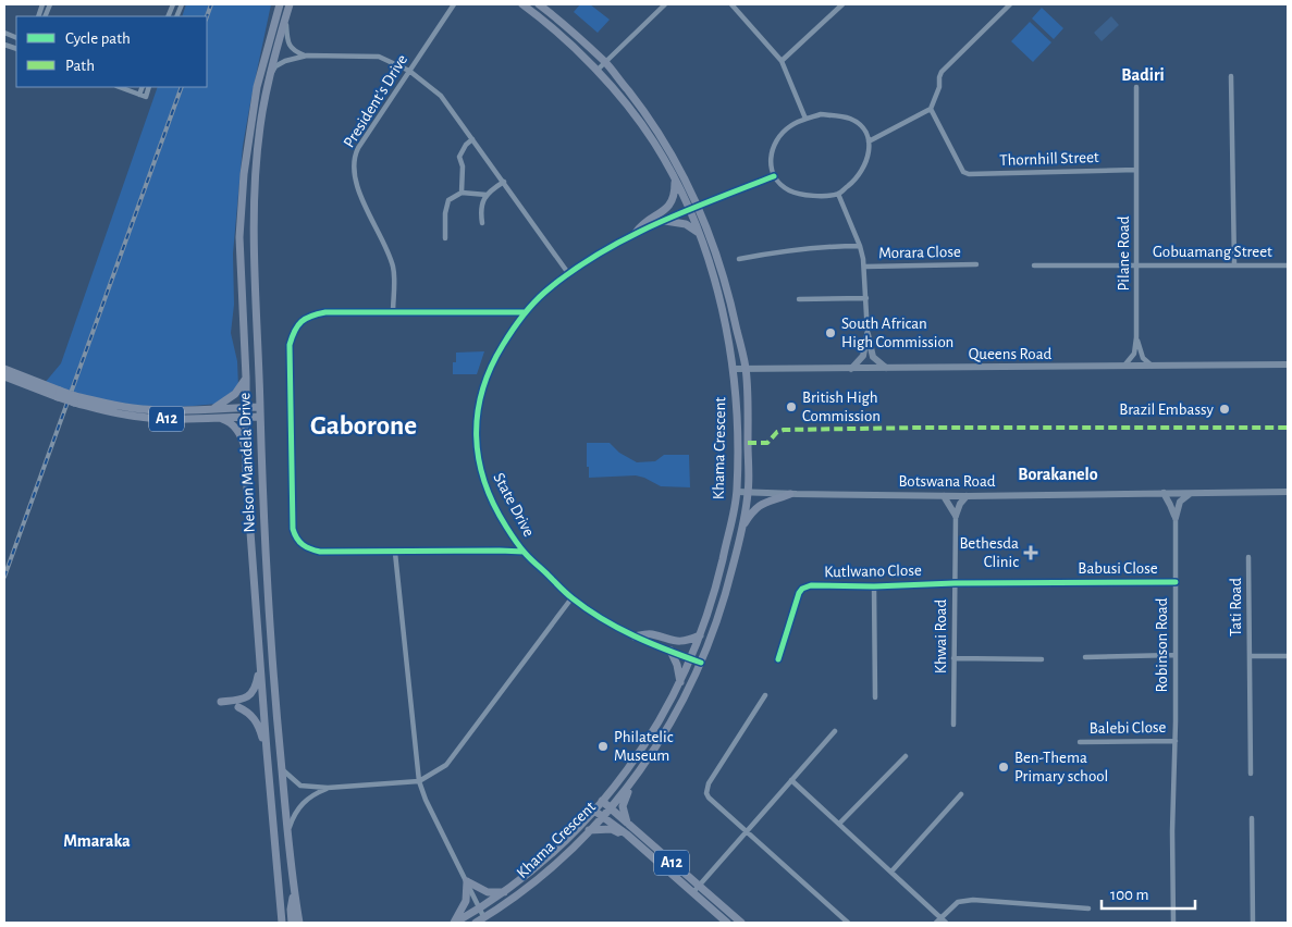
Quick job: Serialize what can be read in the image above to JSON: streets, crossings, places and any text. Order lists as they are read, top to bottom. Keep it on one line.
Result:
{"streets":{"main road":["Queens Road","A12","Khama Crescent","Nelson Mandela Drive","Botswana Road"],"street":["President's Drive","Thornhill Street","Gobuamang Street","Morara Close","Pilane Road","State Drive","Babusi Close","Kutlwano Close","Tati Road","Khwai Road","Robinson Road","Balebi Close"]},"crossings":[["Thornhill Street","Pilane Road"],["Gobuamang Street","Pilane Road"],["Queens Road","Khama Crescent"],["A12","Khama Crescent"],["A12","Nelson Mandela Drive"],["Khama Crescent","Botswana Road"],["Khama Crescent","State Drive"],["Babusi Close","Kutlwano Close"],["Babusi Close","Khwai Road"],["Babusi Close","Robinson Road"],["Kutlwano Close","Khwai Road"],["Robinson Road","Balebi Close"]],"districts":["Badiri","Gaborone","Borakanelo","Mmaraka"],"places":{"other":["South African High Commission","British High Commission","Brazil Embassy","Philatelic Museum","Ben-Thema Primary school"],"health":["Bethesda Clinic"]},"legend":["Cycle path","Path"],"scale_bar":"100 m"}
